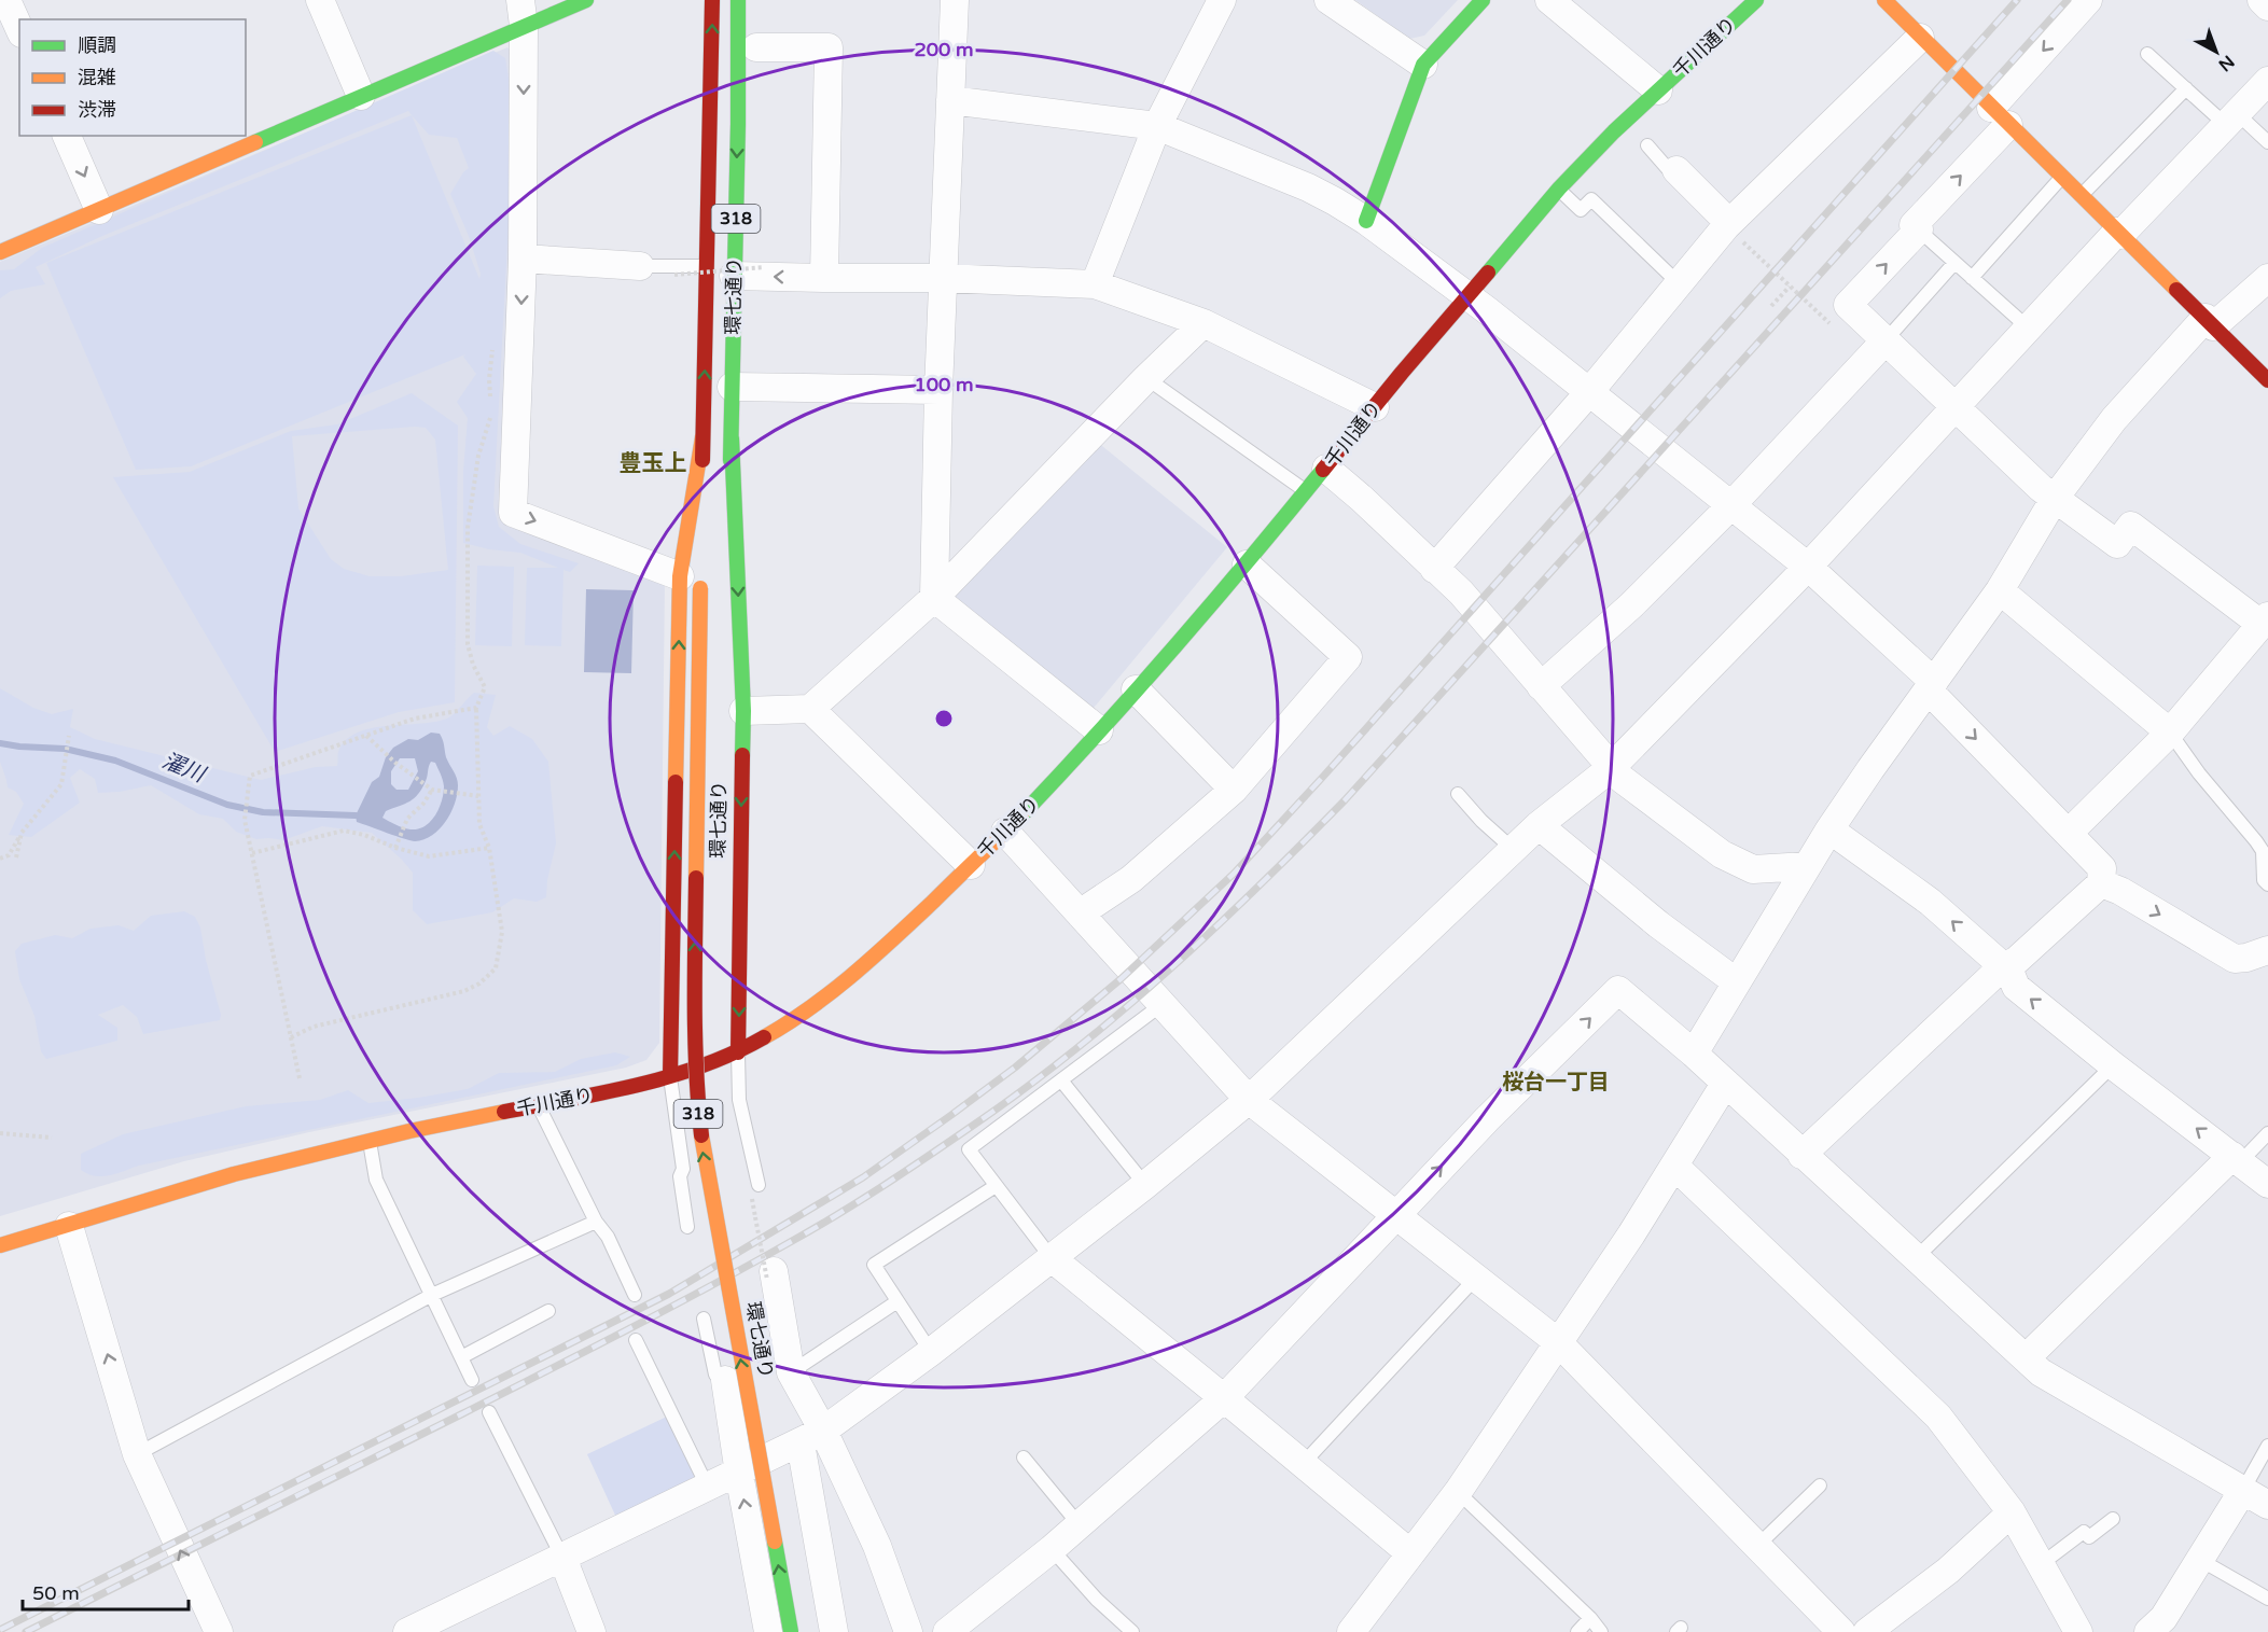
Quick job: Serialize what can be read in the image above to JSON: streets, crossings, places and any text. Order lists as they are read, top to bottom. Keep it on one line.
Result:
{"streets":{"main road":["千川通り","318","環七通り"]},"districts":["豊玉上","桜台一丁目"],"water":["濯川"],"legend":["順調","混雑","渋滞"],"scale_bar":"50 m","north":"bottom right","rings":["200 m","100 m"]}
